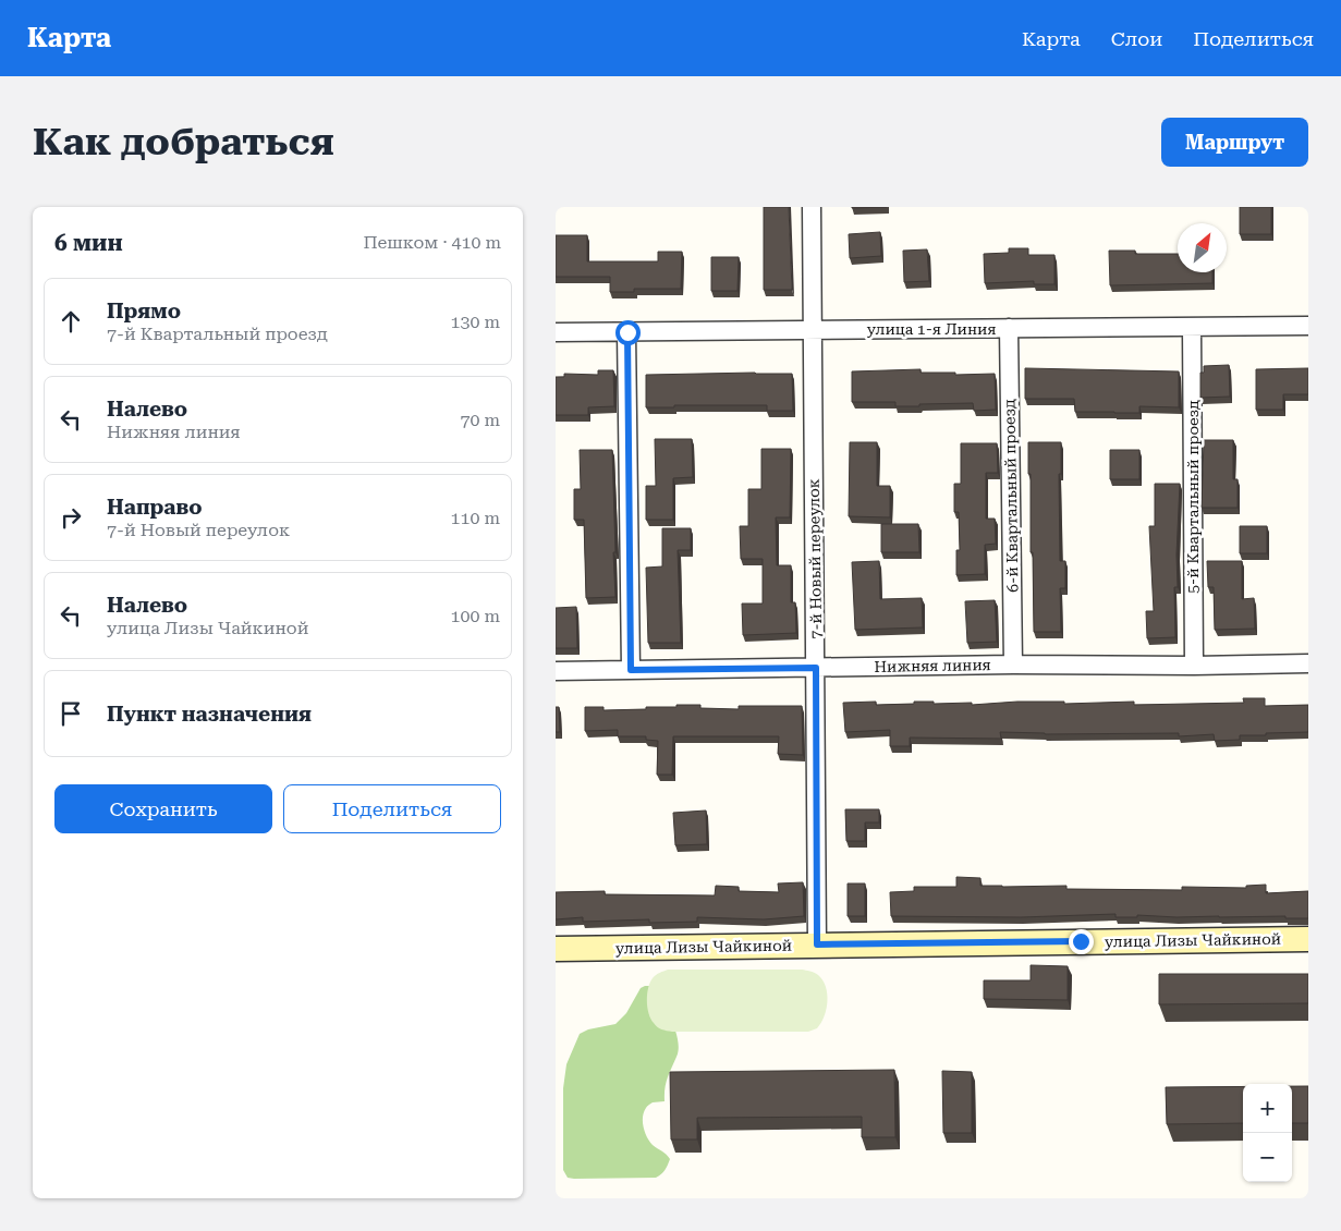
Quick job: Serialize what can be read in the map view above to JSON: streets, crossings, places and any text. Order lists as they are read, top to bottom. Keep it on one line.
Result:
{"streets":{"main road":["улица Лизы Чайкиной"],"street":["улица 1-я Линия","6-й Квартальный проезд","5-й Квартальный проезд","7-й Новый переулок","Нижняя линия"]},"crossings":[["улица 1-я Линия","6-й Квартальный проезд"],["улица 1-я Линия","5-й Квартальный проезд"],["улица 1-я Линия","7-й Новый переулок"],["6-й Квартальный проезд","Нижняя линия"],["5-й Квартальный проезд","Нижняя линия"],["7-й Новый переулок","Нижняя линия"],["7-й Новый переулок","улица Лизы Чайкиной"]],"north":"top right","page":{"header":"Карта","nav":["Карта","Слои","Поделиться"],"buttons":["Маршрут",["Сохранить","Поделиться"]],"title":"Как добраться","heading":["6 мин","Пешком · 410 m"],"list":[["Прямо","7-й Квартальный проезд","130 m"],["Налево","Нижняя линия","70 m"],["Направо","7-й Новый переулок","110 m"],["Налево","улица Лизы Чайкиной","100 m"],"Пункт назначения"],"map_buttons":["+","−"]}}
